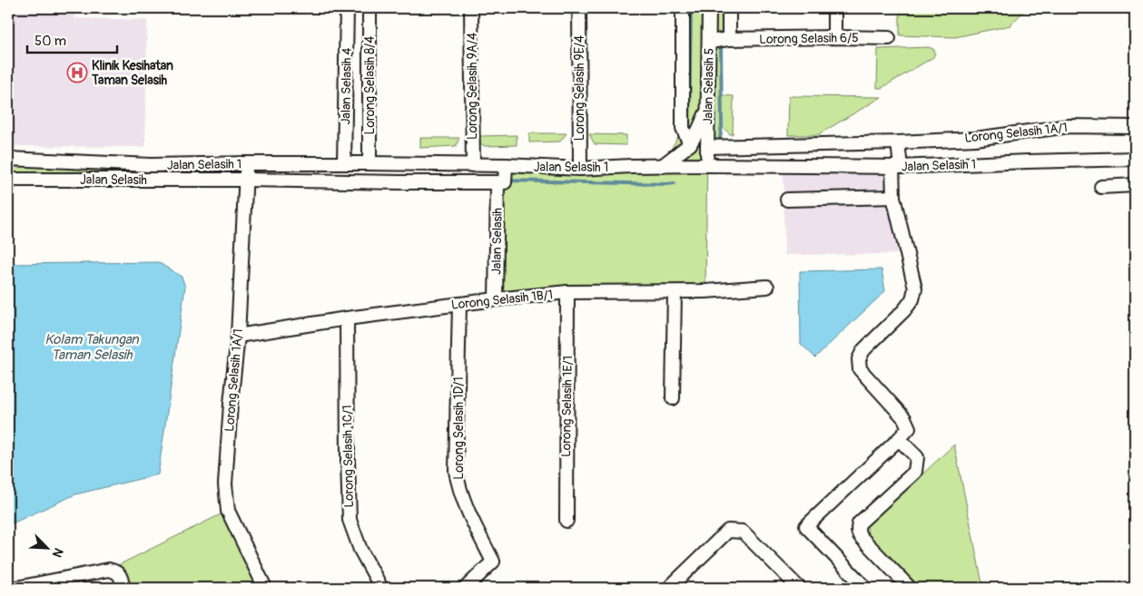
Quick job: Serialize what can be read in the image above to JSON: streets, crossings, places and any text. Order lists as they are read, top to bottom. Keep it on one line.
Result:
{"streets":{"street":["Lorong Selasih 6/5","Lorong Selasih 8/4","Jalan Selasih 4","Lorong Selasih 9A/4","Jalan Selasih 5","Lorong Selasih 9E/4","Lorong Selasih 1A/1","Jalan Selasih 1","Jalan Selasih","Lorong Selasih 1B/1","Lorong Selasih 1E/1","Lorong Selasih 1D/1","Lorong Selasih 1C/1"]},"crossings":[["Lorong Selasih 6/5","Jalan Selasih 5"],["Lorong Selasih 8/4","Jalan Selasih 1"],["Jalan Selasih 4","Jalan Selasih 1"],["Lorong Selasih 9A/4","Jalan Selasih 1"],["Jalan Selasih 5","Lorong Selasih 1A/1"],["Jalan Selasih 5","Jalan Selasih 1"],["Lorong Selasih 9E/4","Jalan Selasih 1"],["Lorong Selasih 1A/1","Jalan Selasih 1"],["Lorong Selasih 1A/1","Jalan Selasih"],["Lorong Selasih 1A/1","Lorong Selasih 1B/1"],["Jalan Selasih","Lorong Selasih 1B/1"],["Lorong Selasih 1B/1","Lorong Selasih 1E/1"],["Lorong Selasih 1B/1","Lorong Selasih 1D/1"],["Lorong Selasih 1B/1","Lorong Selasih 1C/1"]],"water":["Kolam Takungan Taman Selasih"],"places":{"hospital":["Klinik Kesihatan Taman Selasih"]},"scale_bar":"50 m","north":"bottom right"}
